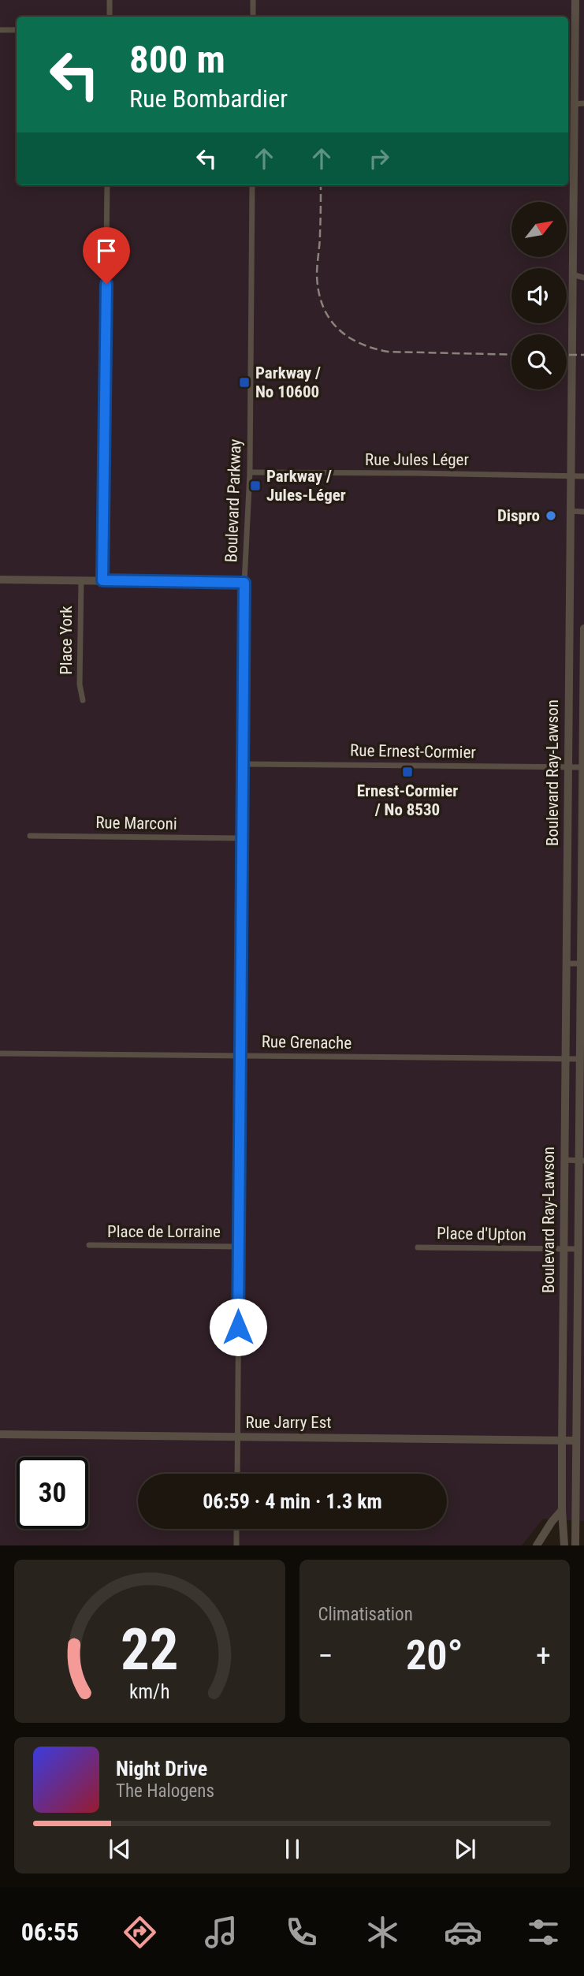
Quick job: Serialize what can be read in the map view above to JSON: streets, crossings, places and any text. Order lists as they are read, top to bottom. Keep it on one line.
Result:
{"streets":{"street":["Rue Jules Léger","Boulevard Parkway","Place York","Rue Ernest-Cormier","Boulevard Ray-Lawson","Rue Marconi","Rue Grenache","Place de Lorraine","Place d'Upton","Rue Jarry Est"]},"crossings":[["Rue Jules Léger","Boulevard Parkway"],["Rue Jules Léger","Boulevard Ray-Lawson"],["Boulevard Parkway","Rue Ernest-Cormier"],["Boulevard Parkway","Rue Marconi"],["Boulevard Parkway","Rue Grenache"],["Boulevard Parkway","Place de Lorraine"],["Boulevard Parkway","Rue Jarry Est"],["Rue Ernest-Cormier","Boulevard Ray-Lawson"],["Boulevard Ray-Lawson","Rue Grenache"],["Boulevard Ray-Lawson","Place d'Upton"],["Boulevard Ray-Lawson","Rue Jarry Est"]],"places":{"transit":["Parkway / No 10600","Parkway / Jules-Léger","Ernest-Cormier / No 8530"],"other":["Dispro"]},"north":"top right","page":{"turn":["800 m","Rue Bombardier"],"limit":"30","trip":"06:59 · 4 min · 1.3 km","tile":"Climatisation","heat":["−","20°","+"],"song":["Night Drive","The Halogens"],"tabs":"06:55","gauge":["22","km/h"]}}
